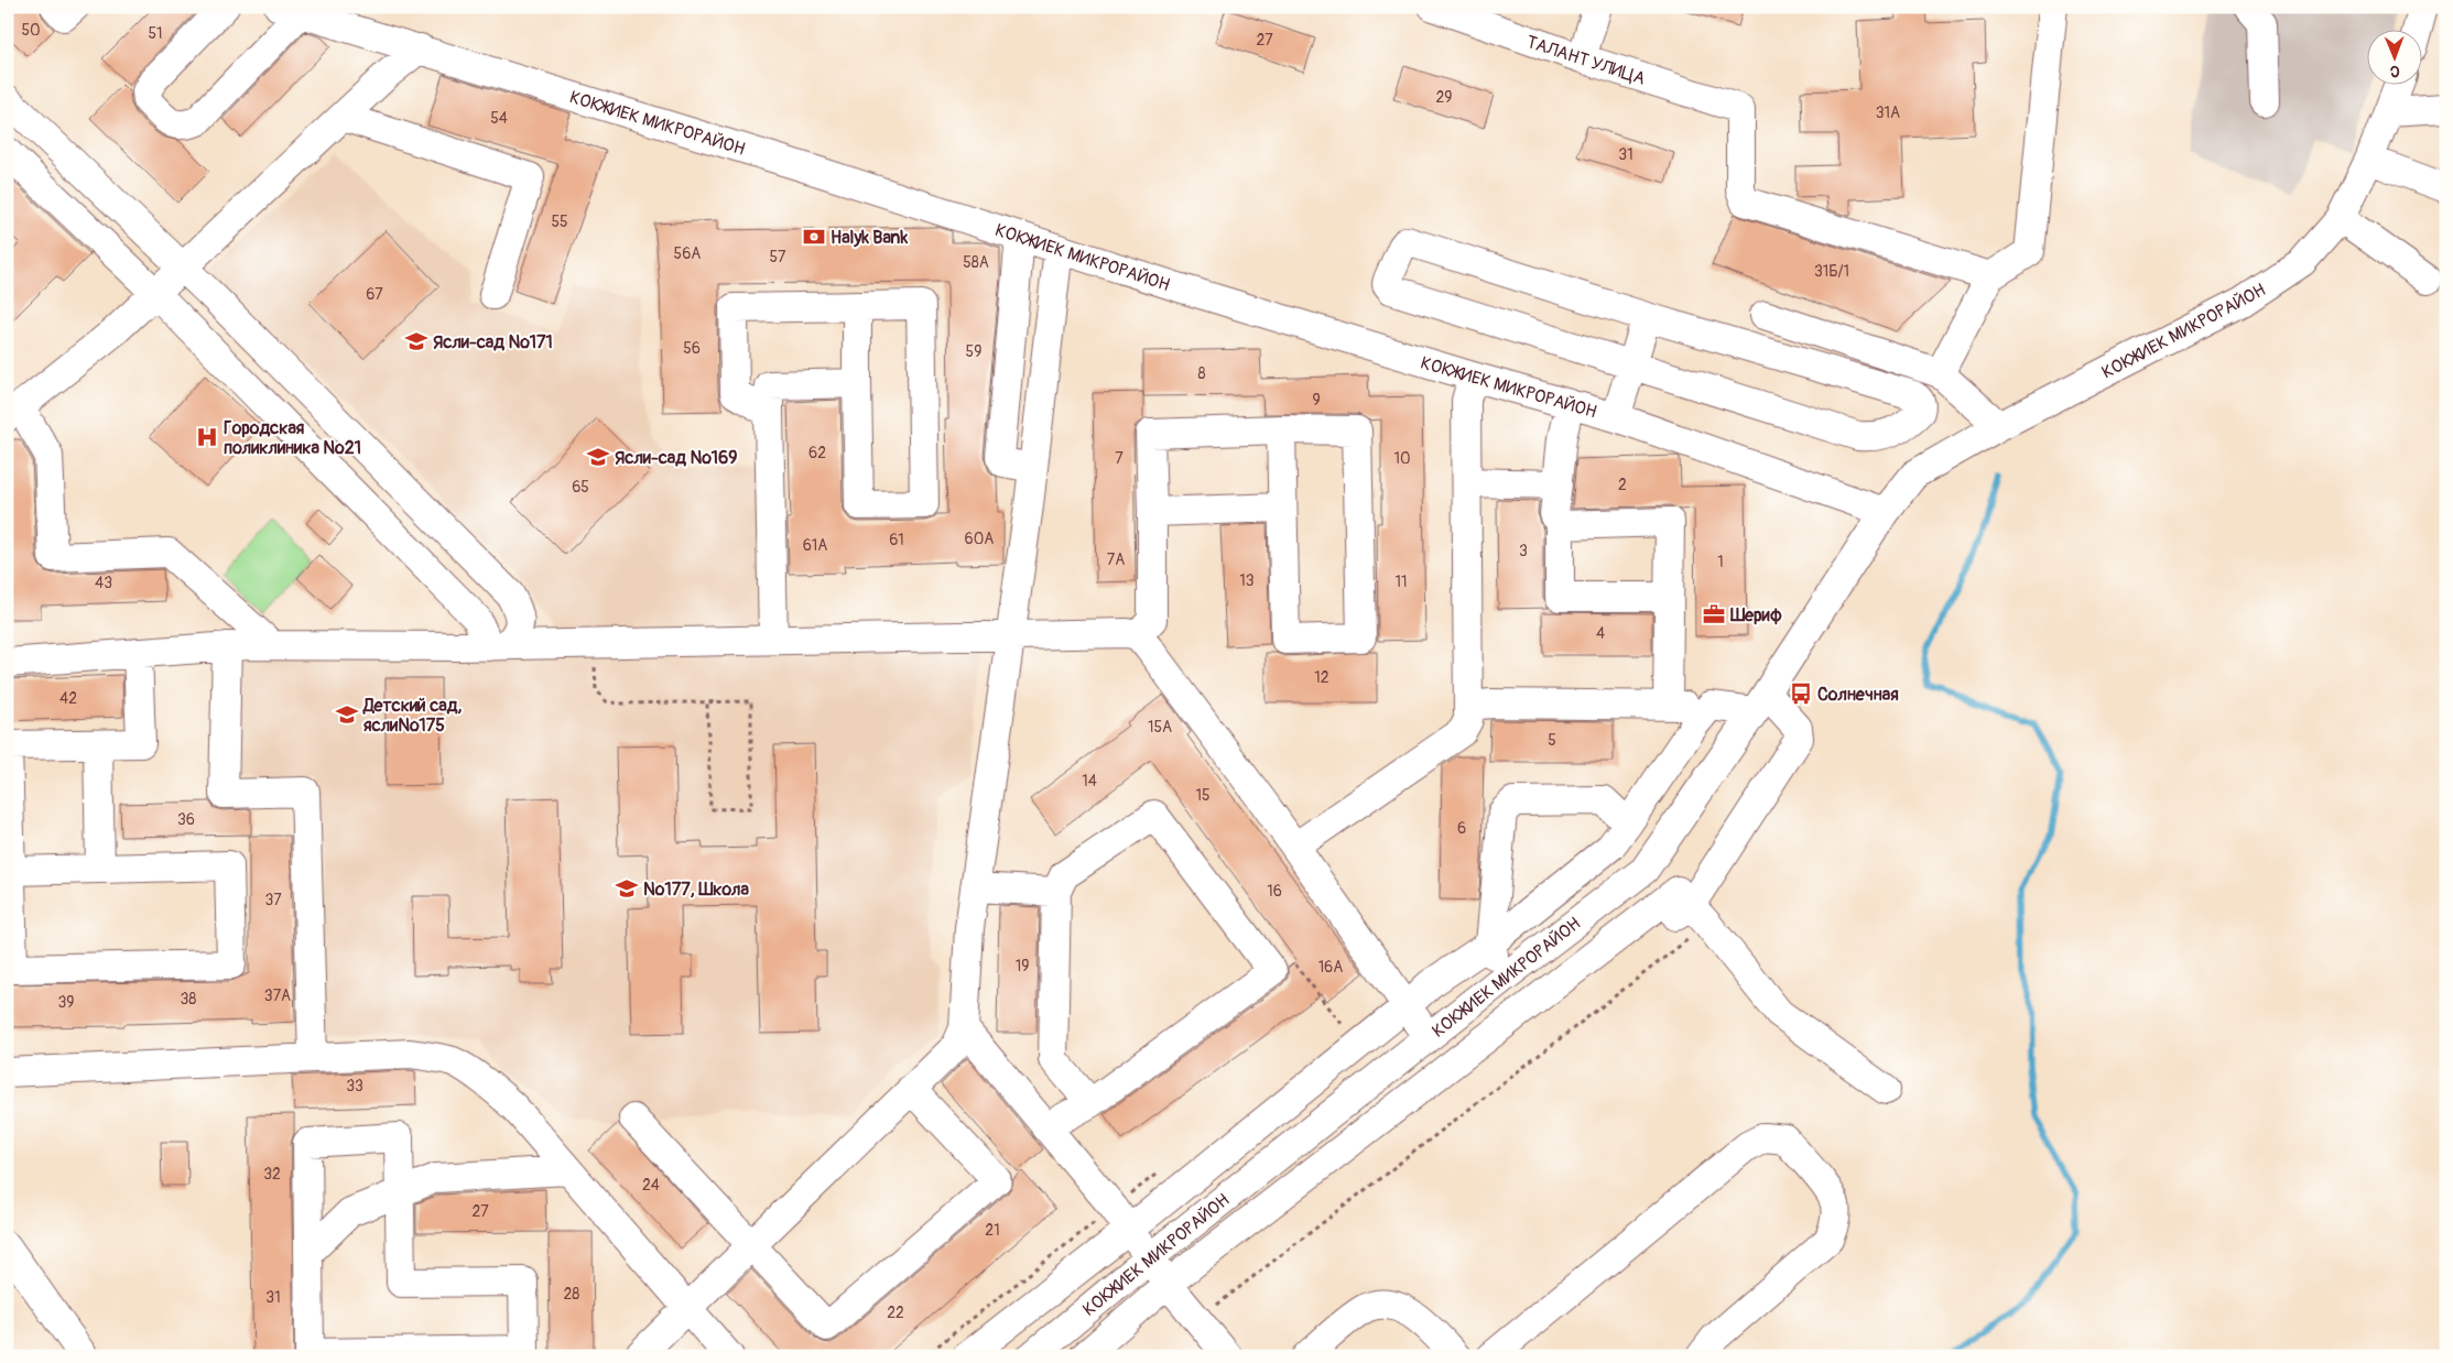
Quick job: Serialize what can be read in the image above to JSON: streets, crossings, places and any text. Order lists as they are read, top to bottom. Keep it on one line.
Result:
{"streets":{"street":["ТАЛАНТ УЛИЦА","КОКЖИЕК МИКРОРАЙОН"]},"places":{"bank":["Halyk Bank"],"school or university":["Ясли-сад №171","Ясли-сад №169","Детский сад, ясли№175","№177, Школа"],"hospital":["Городская поликлиника №21"],"office":["Шериф"],"bus stop":["Солнечная"]},"house_numbers":["50","51","27","29","31А","54","31","55","56А","57","58А","31Б/1","67","56","59","8","9","62","7","10","2","65","60А","61","61А","3","7А","1","13","11","43","4","12","42","15А","5","14","15","36","6","16","37","19","16А","37А","38","39","33","32","24","27","21","28","31","22"],"north":"bottom"}
